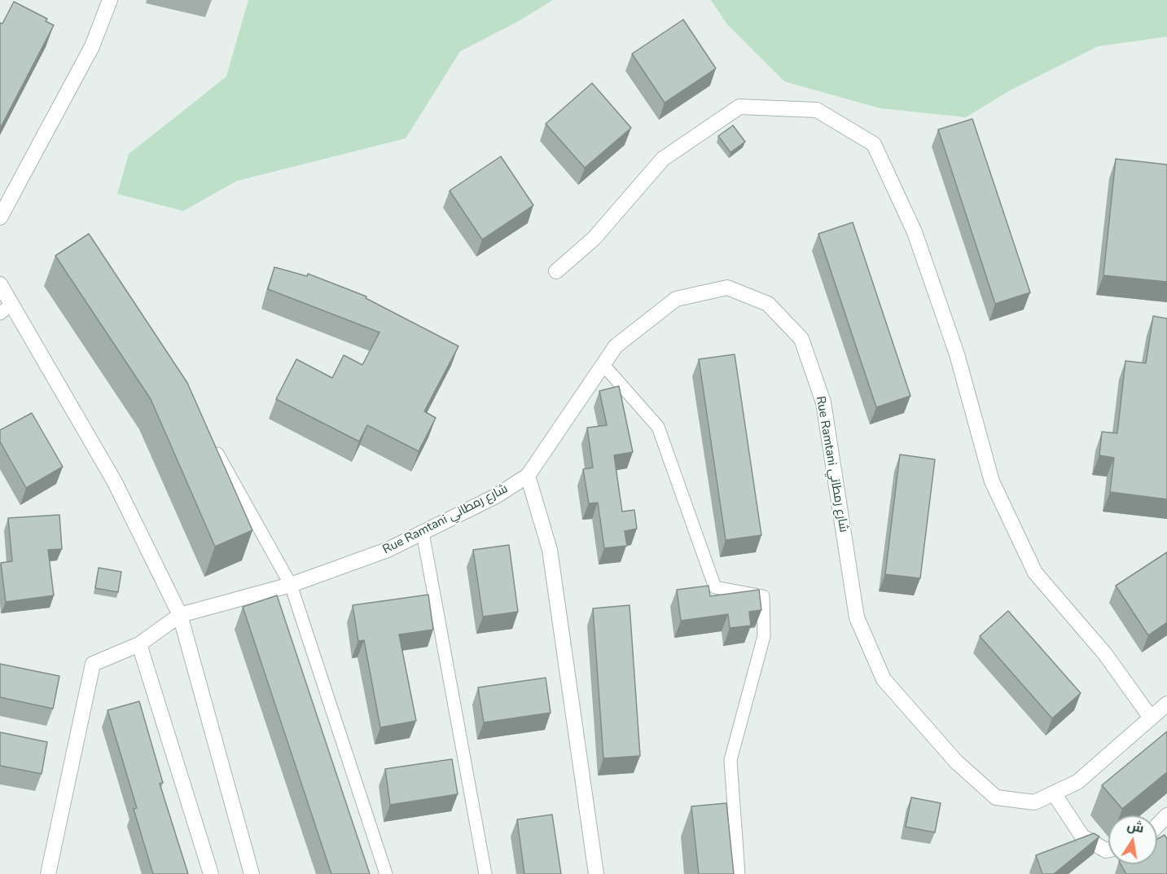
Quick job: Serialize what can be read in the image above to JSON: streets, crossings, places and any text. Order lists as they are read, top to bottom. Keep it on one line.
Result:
{"streets":{"street":["Rue Ramtani شارع رمطاني"]},"north":"top"}
